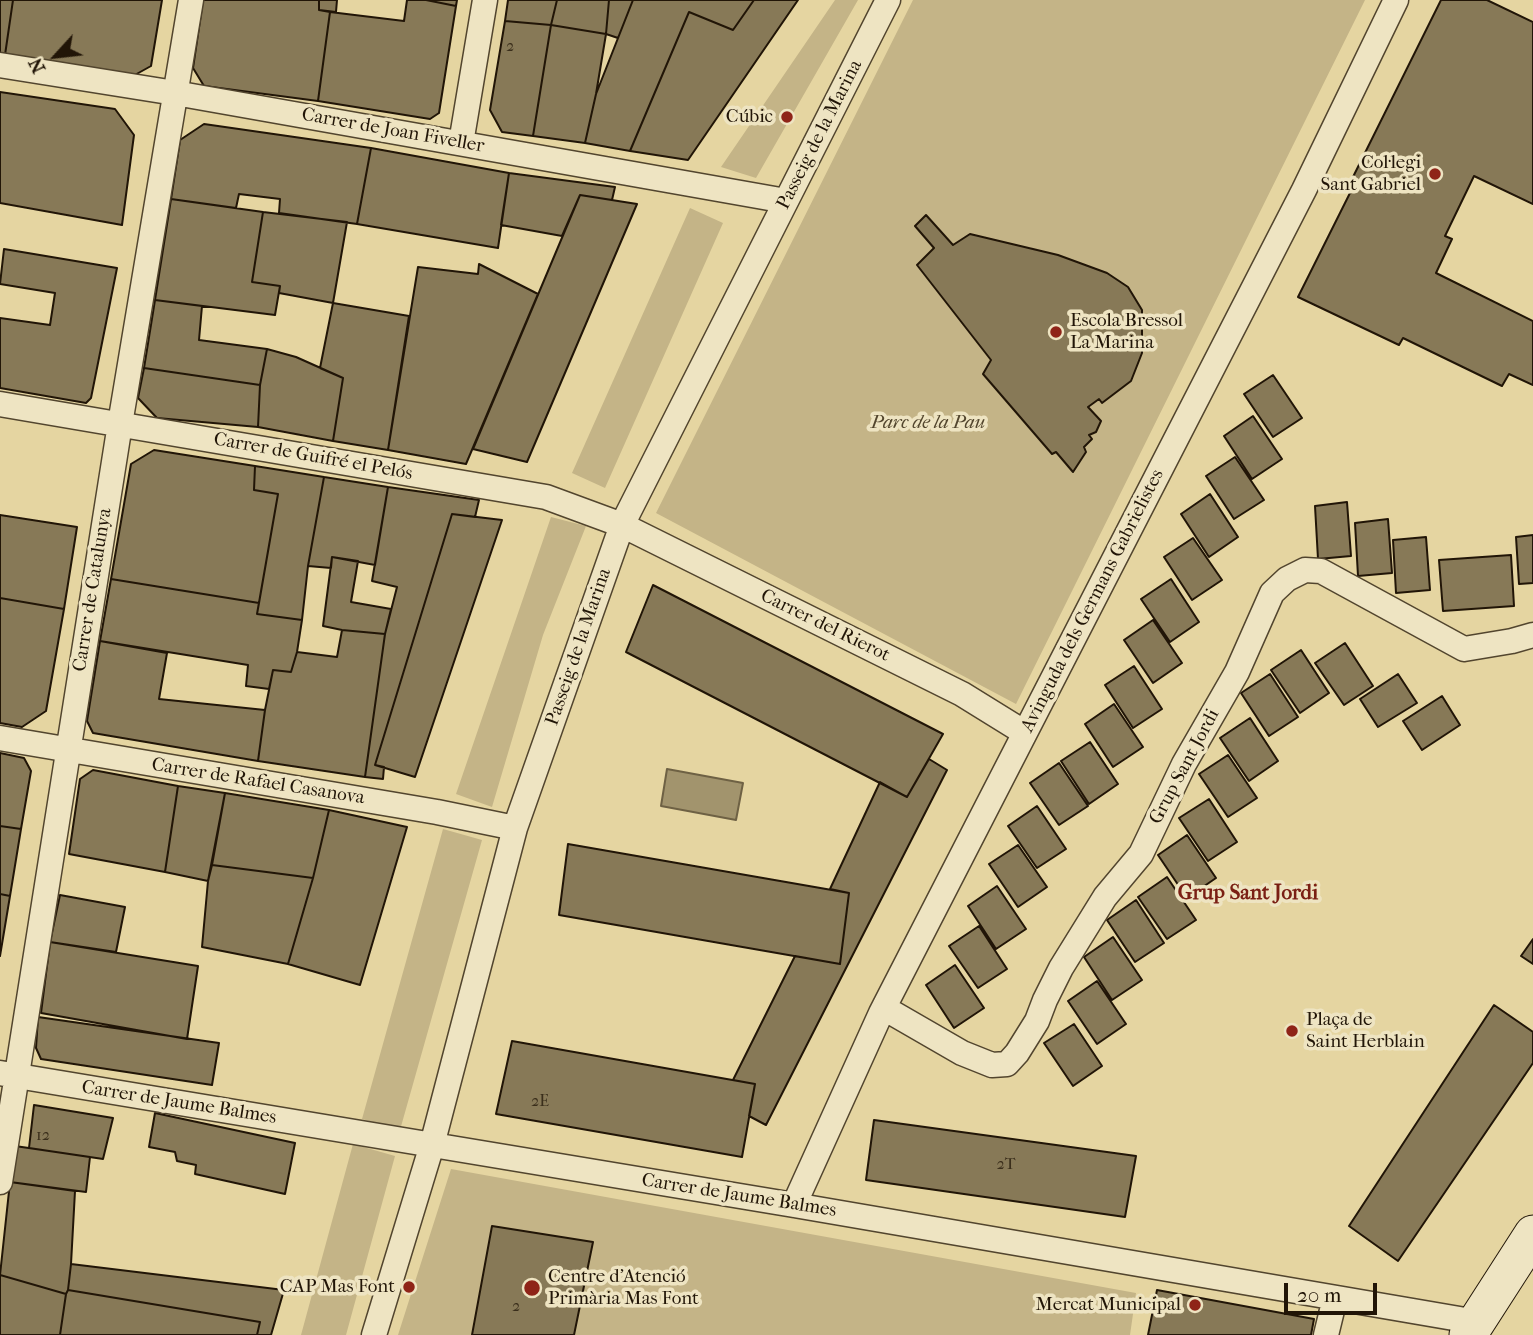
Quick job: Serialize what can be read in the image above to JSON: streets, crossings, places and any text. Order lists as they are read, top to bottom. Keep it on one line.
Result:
{"streets":{"street":["Carrer de Joan Fiveller","Passeig de la Marina","Carrer de Guifré el Pelós","Carrer de Catalunya","Avinguda dels Germans Gabrielistes","Carrer del Rierot","Grup Sant Jordi","Carrer de Rafael Casanova","Carrer de Jaume Balmes"]},"crossings":[["Carrer de Joan Fiveller","Passeig de la Marina"],["Carrer de Joan Fiveller","Carrer de Catalunya"],["Passeig de la Marina","Carrer de Guifré el Pelós"],["Passeig de la Marina","Carrer del Rierot"],["Passeig de la Marina","Carrer de Rafael Casanova"],["Passeig de la Marina","Carrer de Jaume Balmes"],["Carrer de Guifré el Pelós","Carrer de Catalunya"],["Carrer de Guifré el Pelós","Carrer del Rierot"],["Carrer de Catalunya","Carrer de Rafael Casanova"],["Carrer de Catalunya","Carrer de Jaume Balmes"],["Avinguda dels Germans Gabrielistes","Carrer del Rierot"],["Avinguda dels Germans Gabrielistes","Grup Sant Jordi"],["Avinguda dels Germans Gabrielistes","Carrer de Jaume Balmes"]],"districts":["Grup Sant Jordi"],"parks":["Parc de la Pau"],"places":["Cúbic","Col·legi Sant Gabriel","Escola Bressol La Marina","Plaça de Saint Herblain","CAP Mas Font","Centre d'Atenció Primària Mas Font","Mercat Municipal"],"house_numbers":["2","2E","12","2T","2"],"scale_bar":"20 m","north":"bottom left"}
